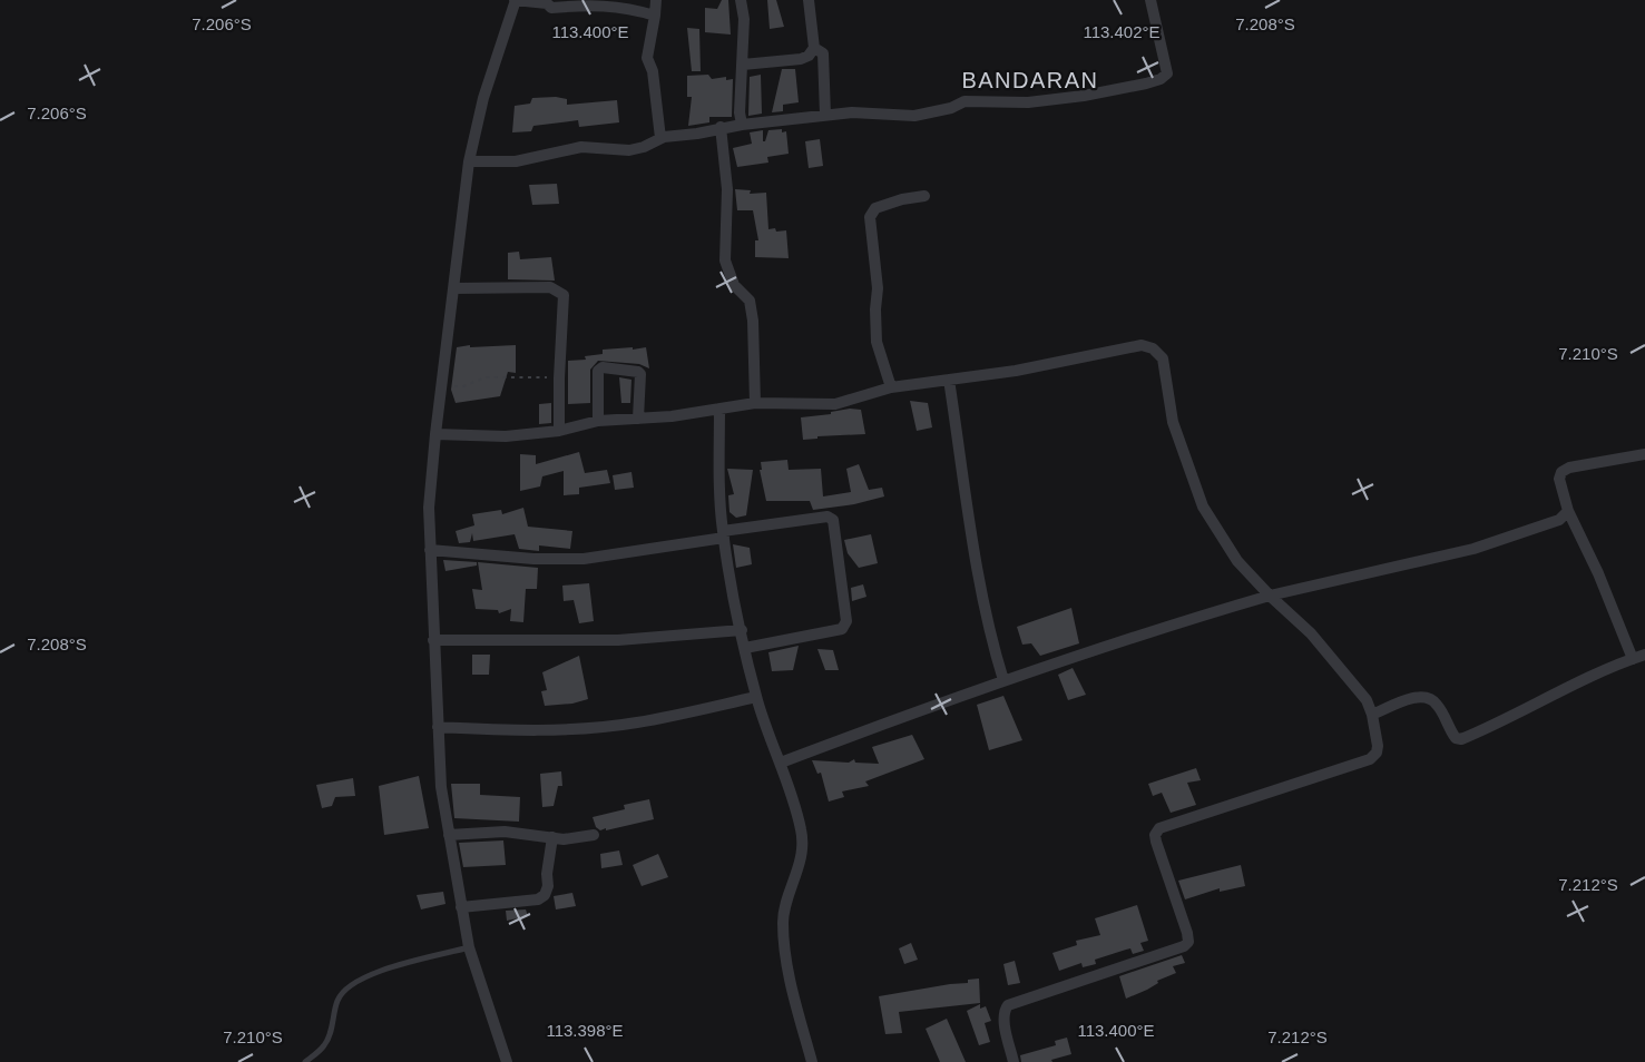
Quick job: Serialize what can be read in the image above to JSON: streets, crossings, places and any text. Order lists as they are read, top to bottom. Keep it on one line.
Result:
{"districts":["BANDARAN"],"coordinates":["7.206°S","7.208°S","113.400°E","113.402°E","7.210°S","7.212°S","113.398°E"]}
